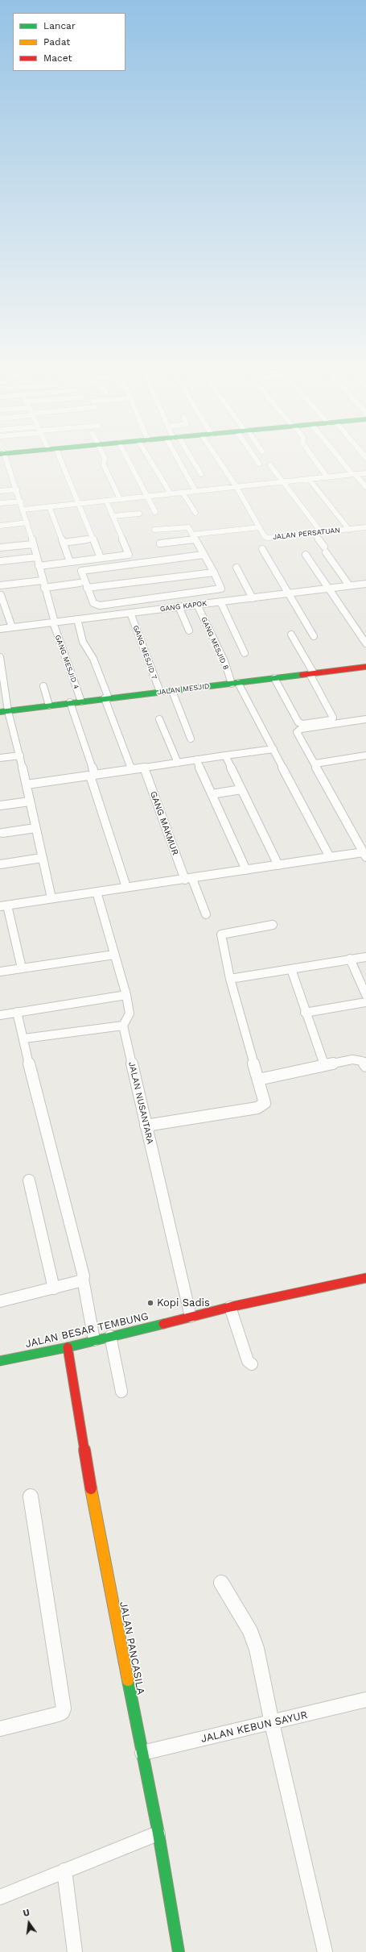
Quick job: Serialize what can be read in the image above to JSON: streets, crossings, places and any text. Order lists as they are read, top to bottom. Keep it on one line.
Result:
{"streets":{"main road":["JALAN MESJID","JALAN BESAR TEMBUNG","JALAN PANCASILA"],"street":["JALAN PERSATUAN","GANG KAPOK","GANG MESJID 8","GANG MESJID 7","GANG MESJID 4","GANG MAKMUR","JALAN NUSANTARA","JALAN KEBUN SAYUR"]},"crossings":[["GANG KAPOK","GANG MESJID 8"],["GANG KAPOK","GANG MESJID 7"],["GANG KAPOK","GANG MESJID 4"],["GANG MESJID 8","JALAN MESJID"],["GANG MESJID 7","JALAN MESJID"],["GANG MESJID 4","JALAN MESJID"],["JALAN NUSANTARA","JALAN BESAR TEMBUNG"],["JALAN BESAR TEMBUNG","JALAN PANCASILA"],["JALAN PANCASILA","JALAN KEBUN SAYUR"]],"places":["Kopi Sadis"],"legend":["Lancar","Padat","Macet"],"north":"top"}
